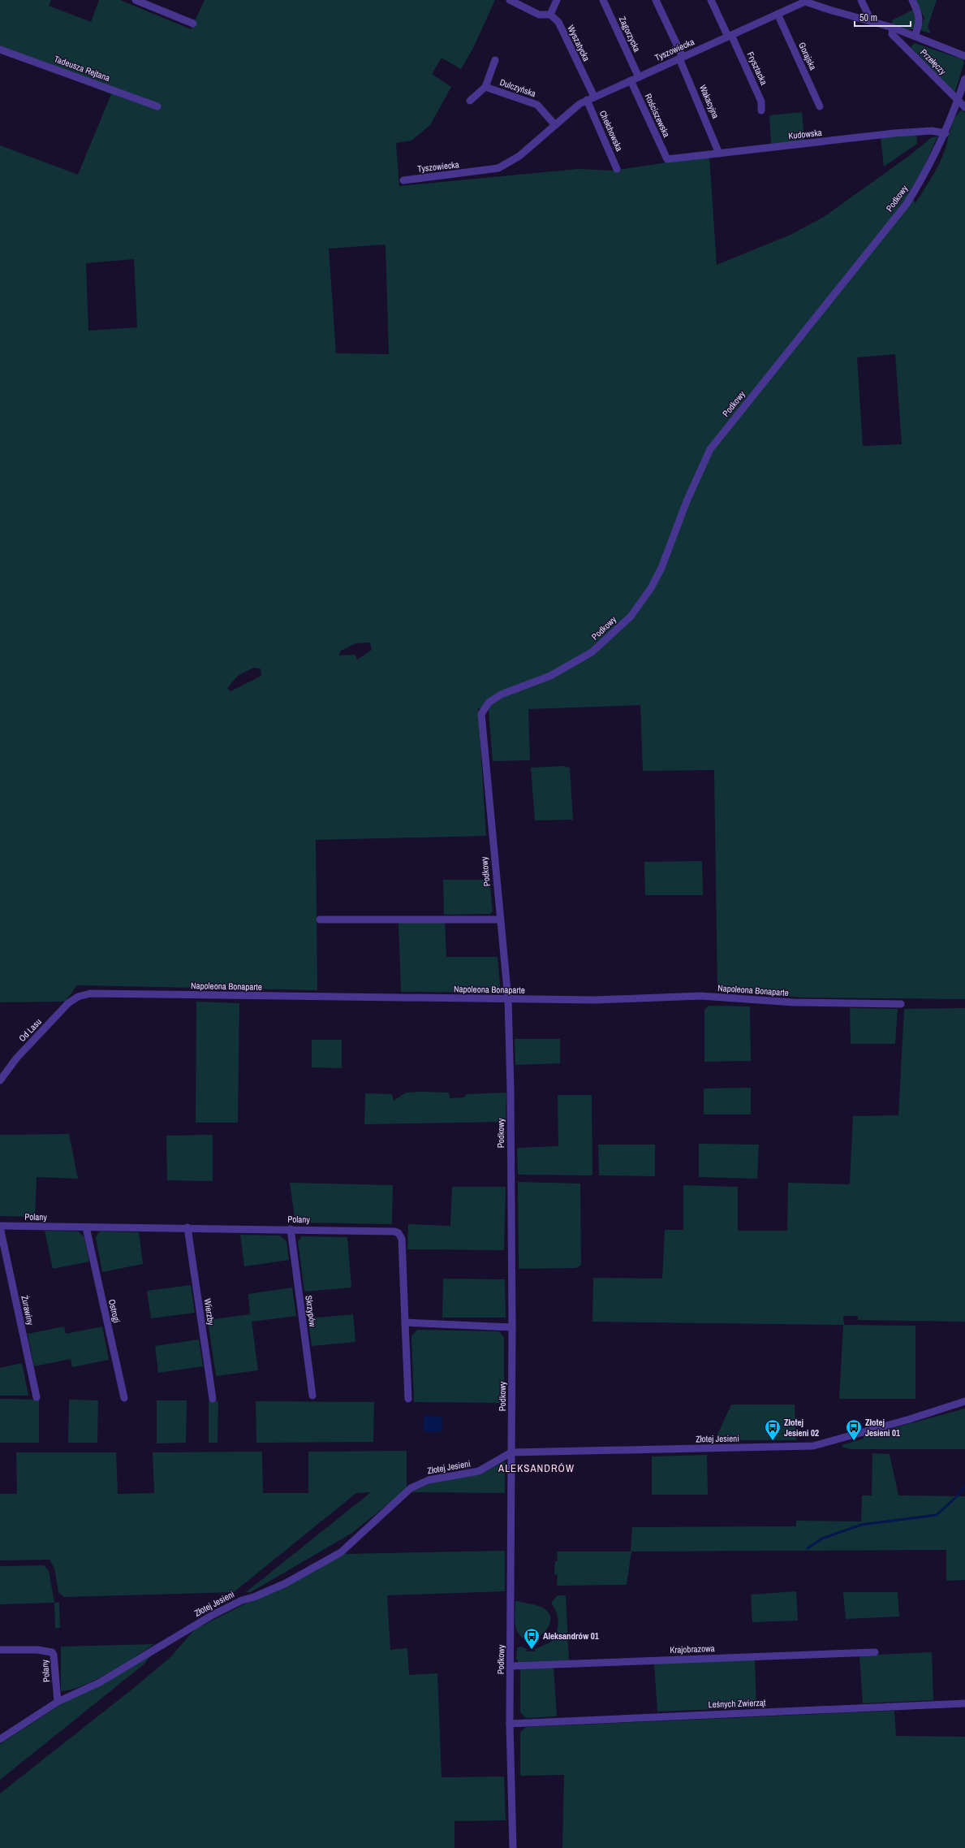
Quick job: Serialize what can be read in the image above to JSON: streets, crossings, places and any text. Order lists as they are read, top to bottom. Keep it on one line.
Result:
{"streets":{"street":["Zagorzycka","Wyszatycka","Tyszowiecka","Gorajska","Przełęczy","Tadeusza Rejtana","Frysztacka","Dulczyńska","Wakacyjna","Rościszewska","Chełchowska","Kudowska","Podkowy","Napoleona Bonaparte","Od Lasu","Polany","Żurawiny","Ostrogi","Skrzypów","Wierzby","Złotej Jesieni","Krajobrazowa","Leśnych Zwierząt"]},"crossings":[["Zagorzycka","Tyszowiecka"],["Wyszatycka","Tyszowiecka"],["Tyszowiecka","Gorajska"],["Tyszowiecka","Przełęczy"],["Tyszowiecka","Frysztacka"],["Tyszowiecka","Dulczyńska"],["Tyszowiecka","Wakacyjna"],["Tyszowiecka","Rościszewska"],["Tyszowiecka","Chełchowska"],["Przełęczy","Podkowy"],["Wakacyjna","Kudowska"],["Rościszewska","Kudowska"],["Kudowska","Podkowy"],["Podkowy","Napoleona Bonaparte"],["Podkowy","Złotej Jesieni"],["Podkowy","Krajobrazowa"],["Podkowy","Leśnych Zwierząt"],["Napoleona Bonaparte","Od Lasu"],["Polany","Żurawiny"],["Polany","Ostrogi"],["Polany","Skrzypów"],["Polany","Wierzby"],["Polany","Złotej Jesieni"]],"districts":["ALEKSANDRÓW"],"places":{"bus stop":["Złotej Jesieni 02","Złotej Jesieni 01","Aleksandrów 01"]},"scale_bar":"50 m"}
